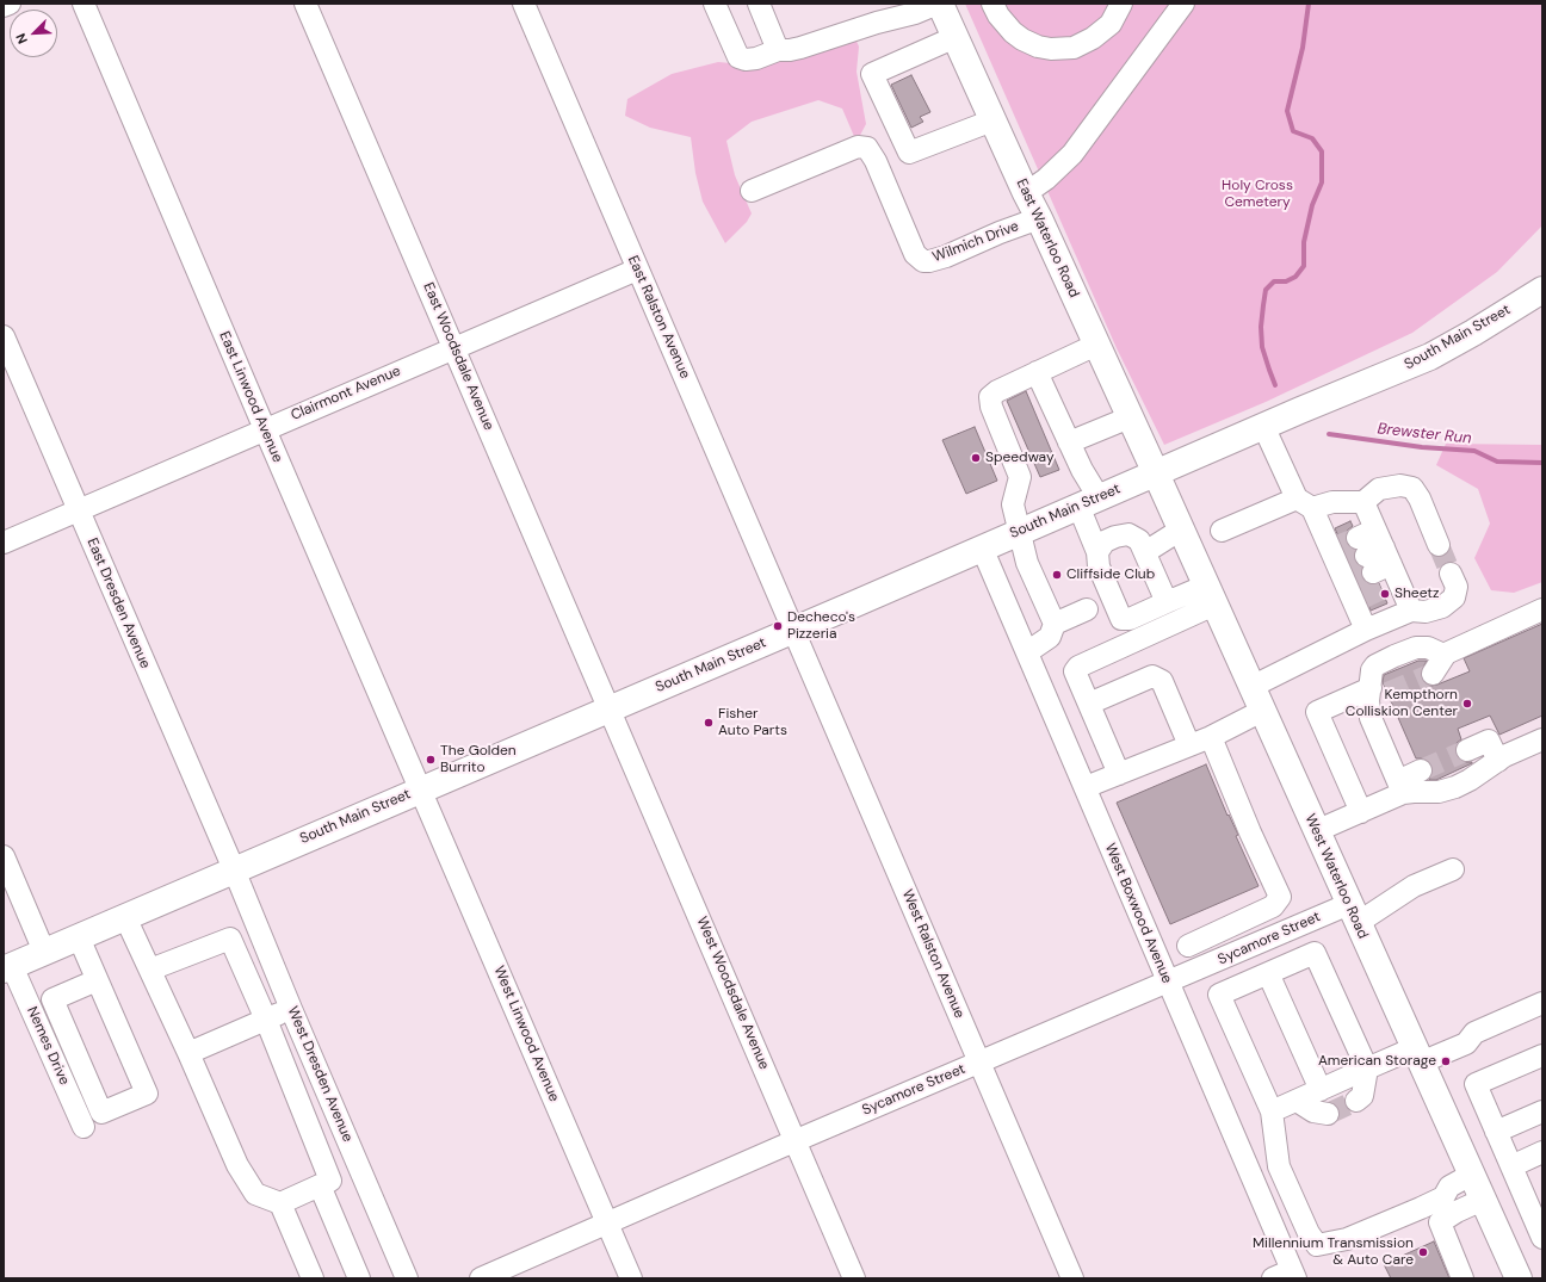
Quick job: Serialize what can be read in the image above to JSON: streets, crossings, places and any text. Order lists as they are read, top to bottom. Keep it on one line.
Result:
{"streets":{"main road":["East Waterloo Road","South Main Street","West Waterloo Road"],"street":["Wilmich Drive","East Ralston Avenue","East Woodsdale Avenue","Clairmont Avenue","East Linwood Avenue","East Dresden Avenue","West Boxwood Avenue","Sycamore Street","West Ralston Avenue","West Woodsdale Avenue","West Linwood Avenue","Nemes Drive","West Dresden Avenue"]},"crossings":[["East Waterloo Road","Wilmich Drive"],["East Waterloo Road","South Main Street"],["East Waterloo Road","West Waterloo Road"],["East Ralston Avenue","South Main Street"],["East Ralston Avenue","Clairmont Avenue"],["East Ralston Avenue","West Ralston Avenue"],["South Main Street","East Woodsdale Avenue"],["South Main Street","East Linwood Avenue"],["South Main Street","East Dresden Avenue"],["South Main Street","West Waterloo Road"],["South Main Street","West Boxwood Avenue"],["South Main Street","West Ralston Avenue"],["South Main Street","West Woodsdale Avenue"],["South Main Street","West Linwood Avenue"],["South Main Street","Nemes Drive"],["South Main Street","West Dresden Avenue"],["East Woodsdale Avenue","Clairmont Avenue"],["East Woodsdale Avenue","West Woodsdale Avenue"],["Clairmont Avenue","East Linwood Avenue"],["Clairmont Avenue","East Dresden Avenue"],["East Linwood Avenue","West Linwood Avenue"],["East Dresden Avenue","West Dresden Avenue"],["West Waterloo Road","Sycamore Street"],["West Boxwood Avenue","Sycamore Street"],["Sycamore Street","West Ralston Avenue"],["Sycamore Street","West Woodsdale Avenue"],["Sycamore Street","West Linwood Avenue"]],"water":["Brewster Run"],"parks":["Holy Cross Cemetery"],"places":["Speedway","Cliffside Club","Sheetz","Decheco's Pizzeria","Kempthorn Colliskion Center","Fisher Auto Parts","The Golden Burrito","American Storage","Millennium Transmission & Auto Care"],"north":"bottom left"}
